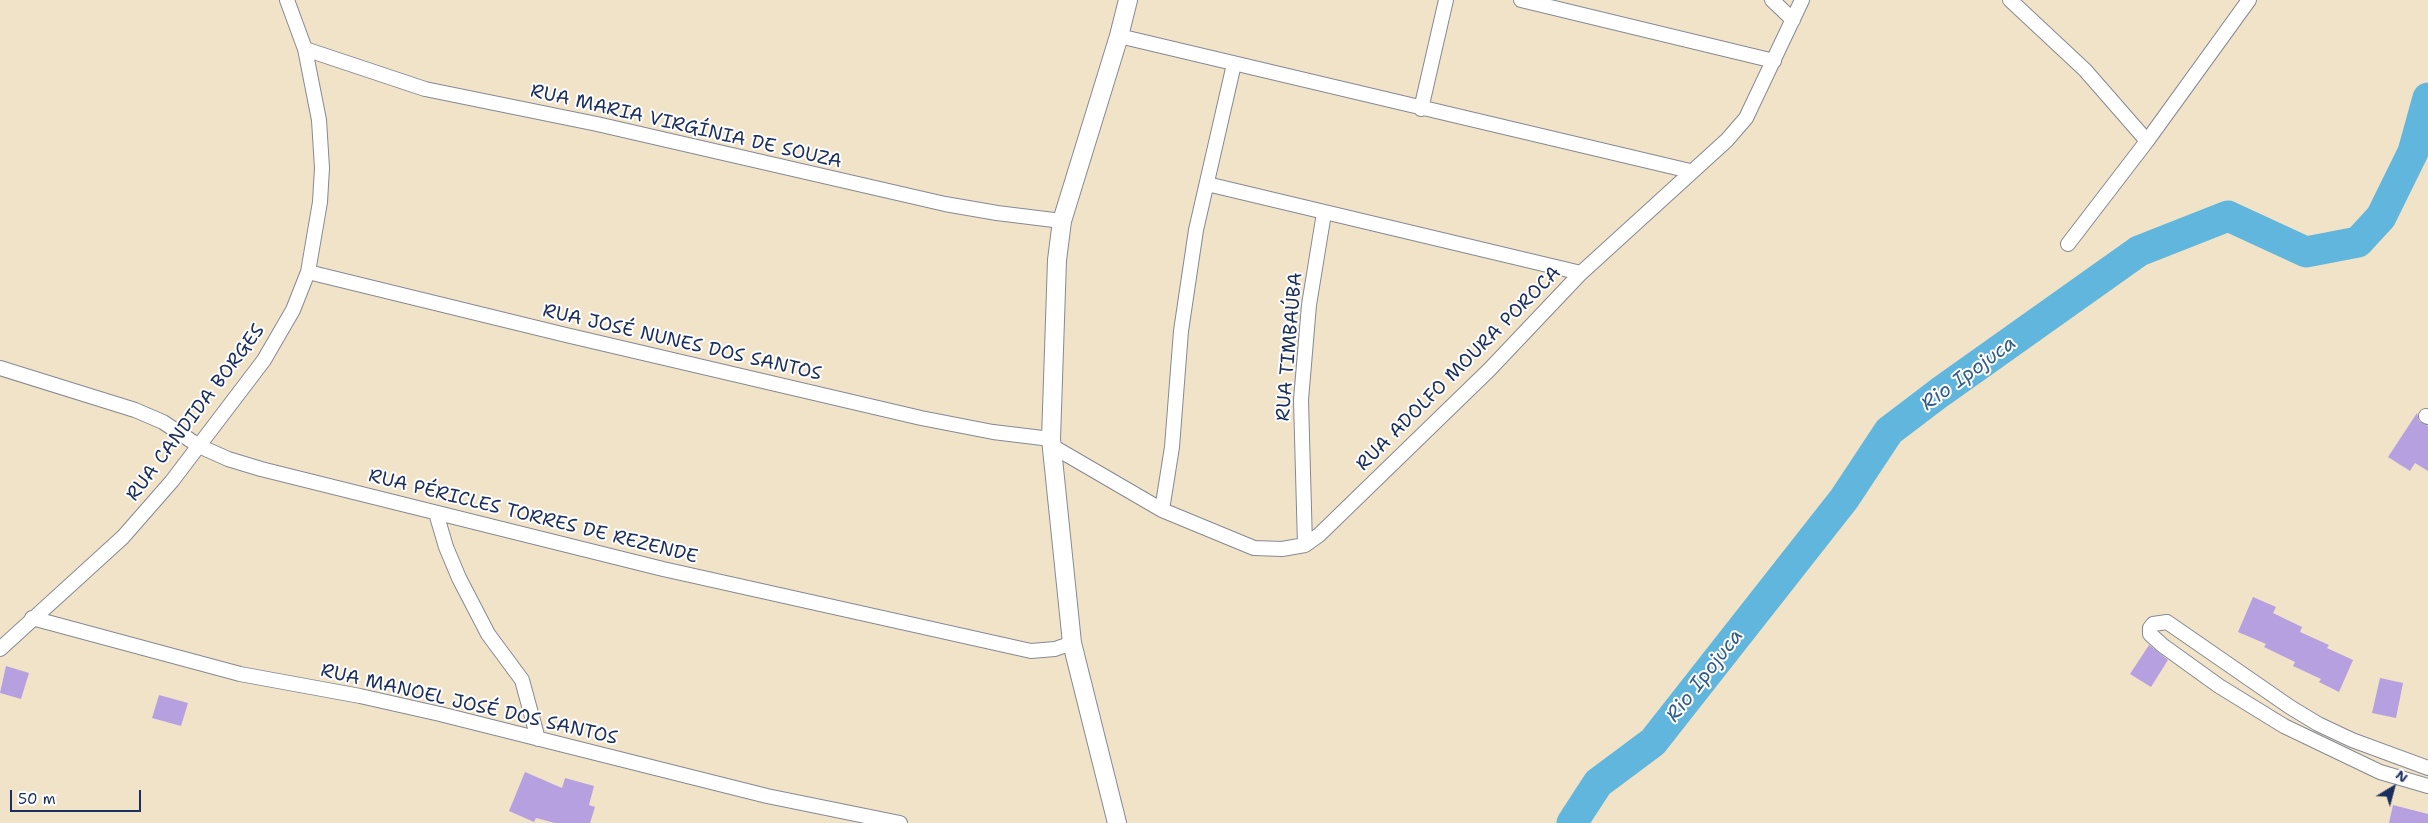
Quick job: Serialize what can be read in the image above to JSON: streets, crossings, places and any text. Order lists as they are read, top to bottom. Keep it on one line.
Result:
{"streets":{"street":["RUA MARIA VIRGÍNIA DE SOUZA","RUA JOSÉ NUNES DOS SANTOS","RUA TIMBAÚBA","RUA ADOLFO MOURA POROCA","RUA CANDIDA BORGES","RUA PÉRICLES TORRES DE REZENDE","RUA MANOEL JOSÉ DOS SANTOS"]},"crossings":[["RUA MARIA VIRGÍNIA DE SOUZA","RUA CANDIDA BORGES"],["RUA JOSÉ NUNES DOS SANTOS","RUA ADOLFO MOURA POROCA"],["RUA JOSÉ NUNES DOS SANTOS","RUA CANDIDA BORGES"],["RUA TIMBAÚBA","RUA ADOLFO MOURA POROCA"],["RUA CANDIDA BORGES","RUA PÉRICLES TORRES DE REZENDE"],["RUA CANDIDA BORGES","RUA MANOEL JOSÉ DOS SANTOS"]],"water":["Rio Ipojuca"],"scale_bar":"50 m","north":"top right"}
